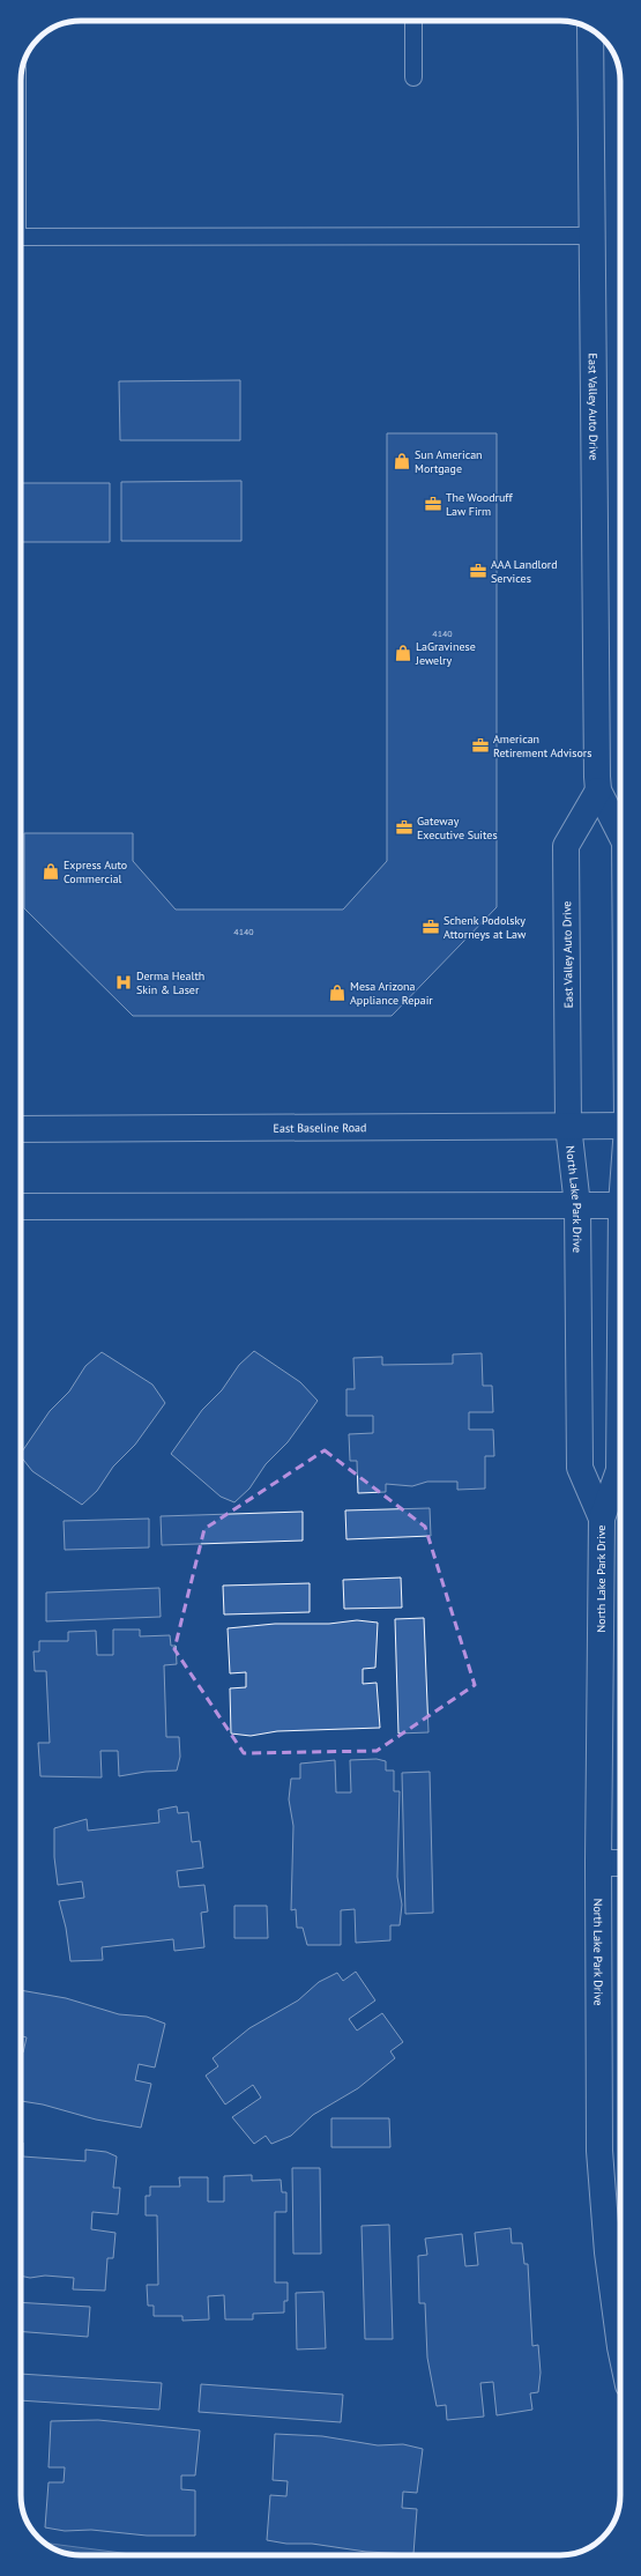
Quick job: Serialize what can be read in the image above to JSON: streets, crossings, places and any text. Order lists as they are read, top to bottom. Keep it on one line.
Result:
{"streets":{"street":["East Valley Auto Drive","East Baseline Road","North Lake Park Drive"]},"crossings":[["East Valley Auto Drive","East Baseline Road"],["East Valley Auto Drive","North Lake Park Drive"],["East Baseline Road","North Lake Park Drive"]],"places":{"shop":["Sun American Mortgage","LaGravinese Jewelry","Express Auto Commercial","Mesa Arizona Appliance Repair"],"office":["The Woodruff Law Firm","AAA Landlord Services","American Retirement Advisors","Gateway Executive Suites","Schenk Podolsky Attorneys at Law"],"hospital":["Derma Health Skin & Laser"]},"house_numbers":["4140","4140"]}
